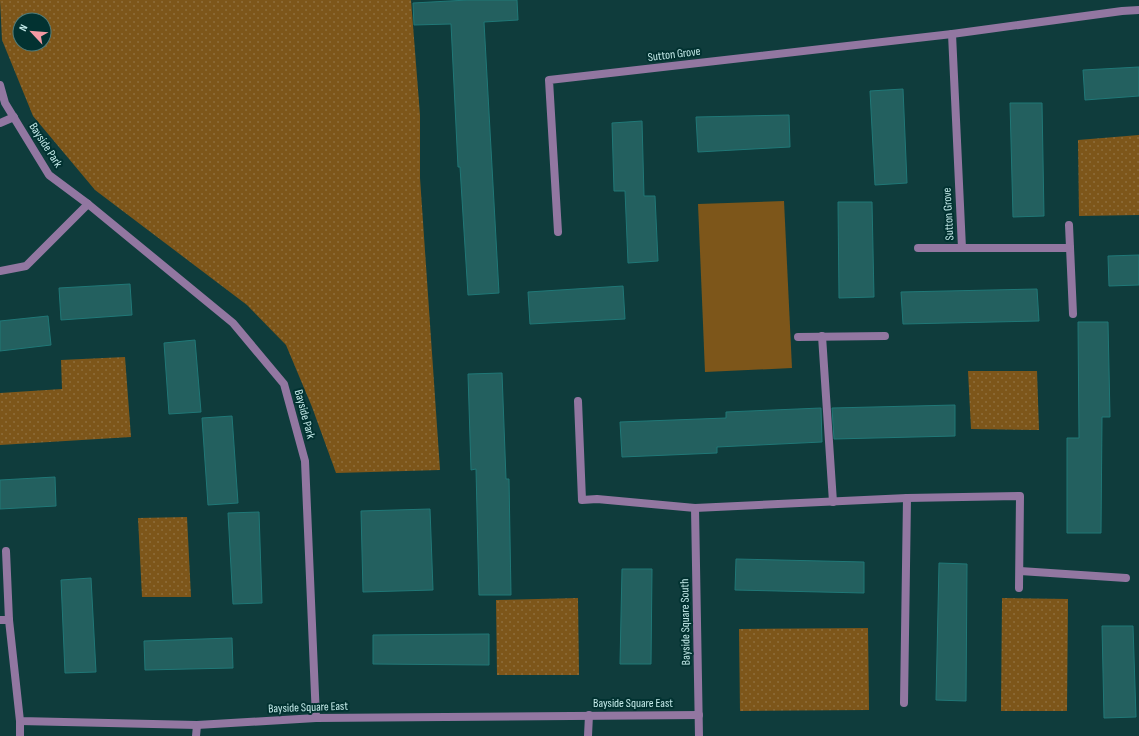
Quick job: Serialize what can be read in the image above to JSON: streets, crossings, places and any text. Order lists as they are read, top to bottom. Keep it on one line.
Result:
{"streets":{"street":["Sutton Grove","Bayside Park","Bayside Square South","Bayside Square East"]},"crossings":[["Bayside Park","Bayside Square East"],["Bayside Square South","Bayside Square East"]],"north":"top left"}
